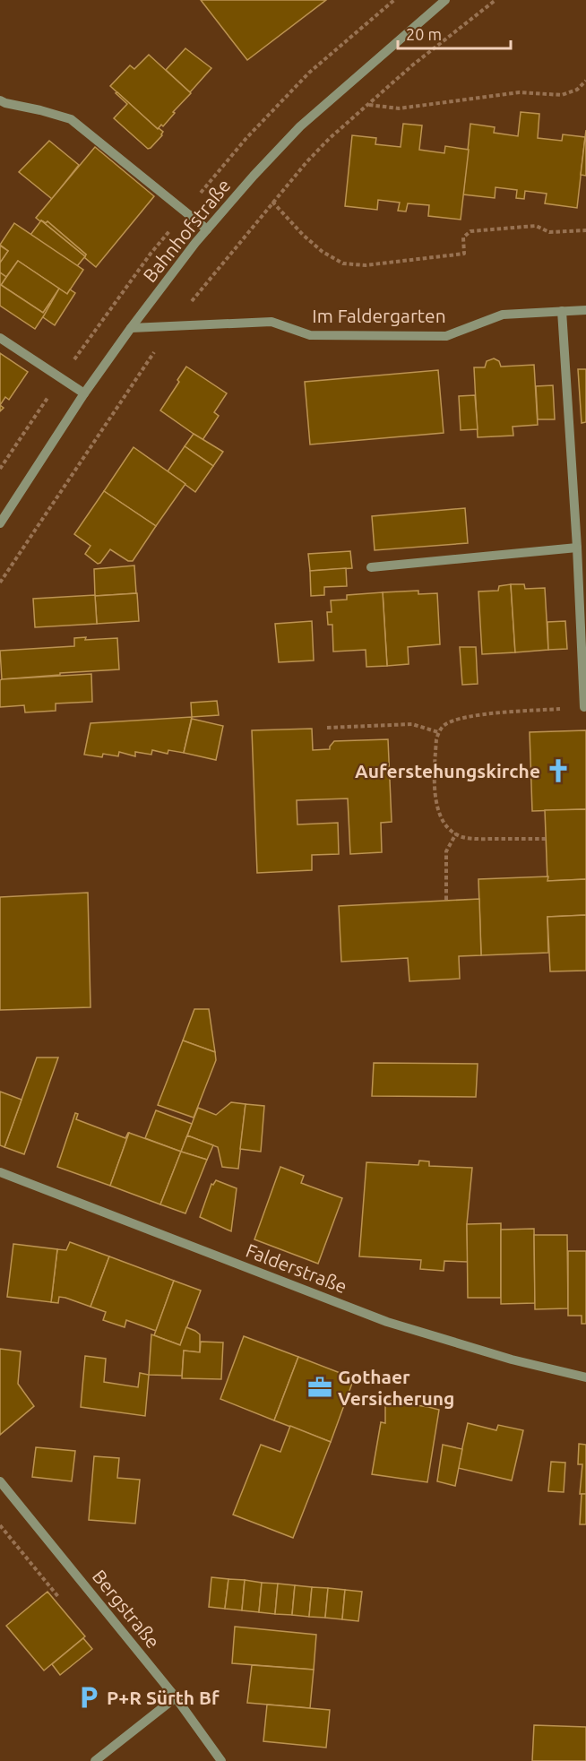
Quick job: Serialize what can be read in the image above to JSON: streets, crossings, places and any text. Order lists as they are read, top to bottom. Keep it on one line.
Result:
{"streets":{"street":["Bahnhofstraße","Im Faldergarten","Falderstraße","Bergstraße"]},"crossings":[["Bahnhofstraße","Im Faldergarten"]],"places":{"church":["Auferstehungskirche"],"office":["Gothaer Versicherung"],"parking":["P+R Sürth Bf"]},"scale_bar":"20 m"}
